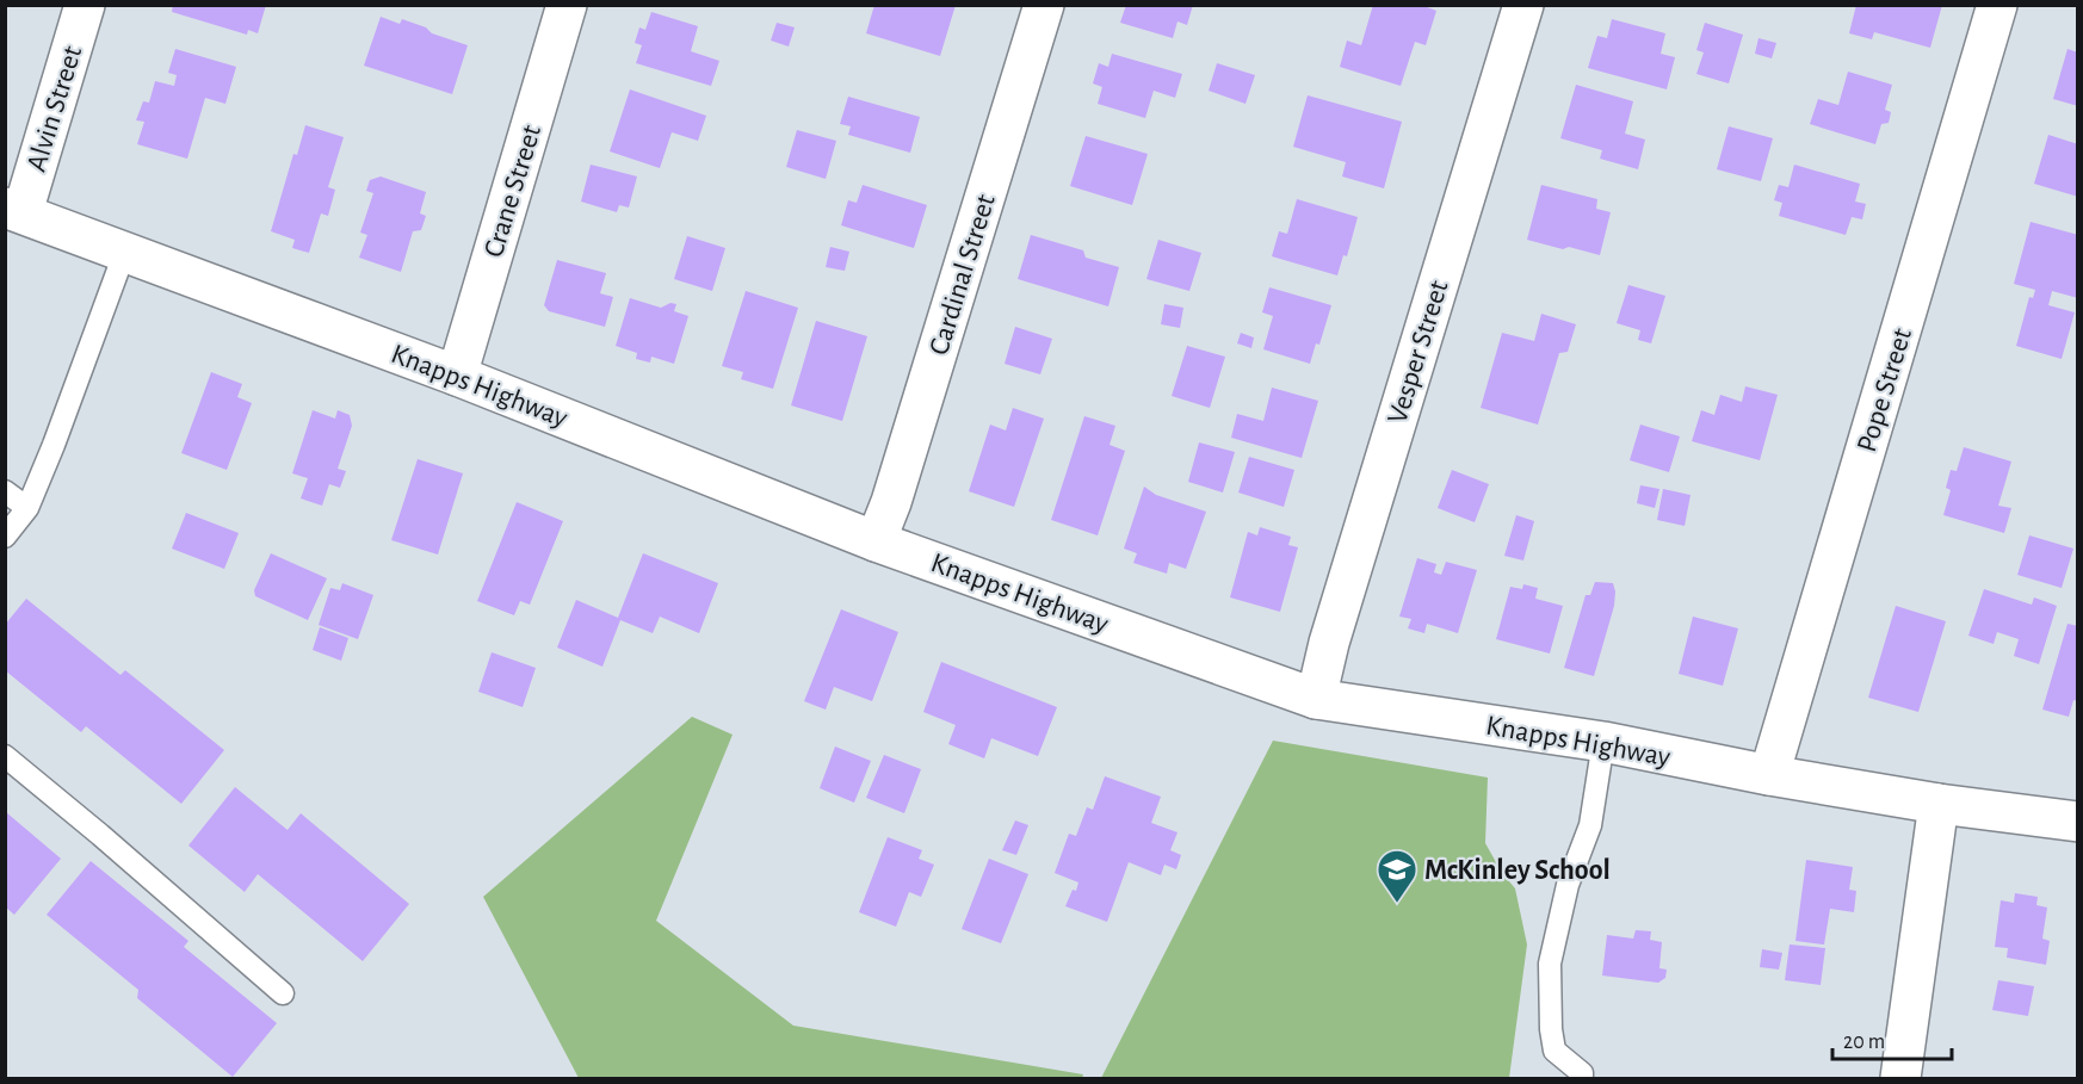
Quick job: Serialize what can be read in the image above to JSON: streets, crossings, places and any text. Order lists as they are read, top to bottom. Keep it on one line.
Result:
{"streets":{"street":["Alvin Street","Crane Street","Cardinal Street","Vesper Street","Knapps Highway","Pope Street"]},"crossings":[["Alvin Street","Knapps Highway"],["Crane Street","Knapps Highway"],["Cardinal Street","Knapps Highway"],["Vesper Street","Knapps Highway"],["Knapps Highway","Pope Street"]],"places":{"school or university":["McKinley School"]},"scale_bar":"20 m"}
